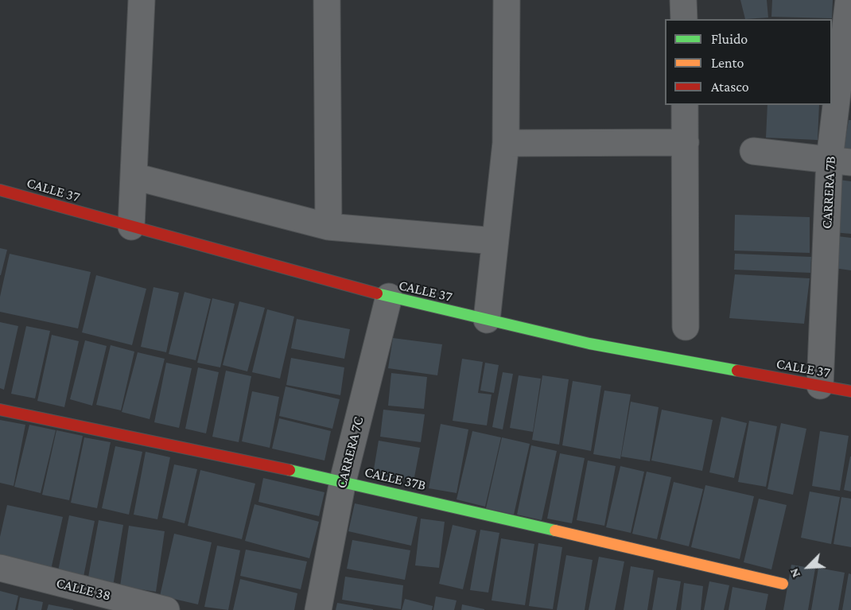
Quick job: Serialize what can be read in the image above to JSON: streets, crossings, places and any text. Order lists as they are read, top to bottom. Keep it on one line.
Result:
{"streets":{"main road":["CALLE 37","CALLE 37B"],"street":["CARRERA 7B","CARRERA 7C","CALLE 38"]},"crossings":[["CALLE 37","CARRERA 7B"],["CALLE 37","CARRERA 7C"],["CARRERA 7C","CALLE 37B"]],"legend":["Fluido","Lento","Atasco"],"north":"bottom left"}
